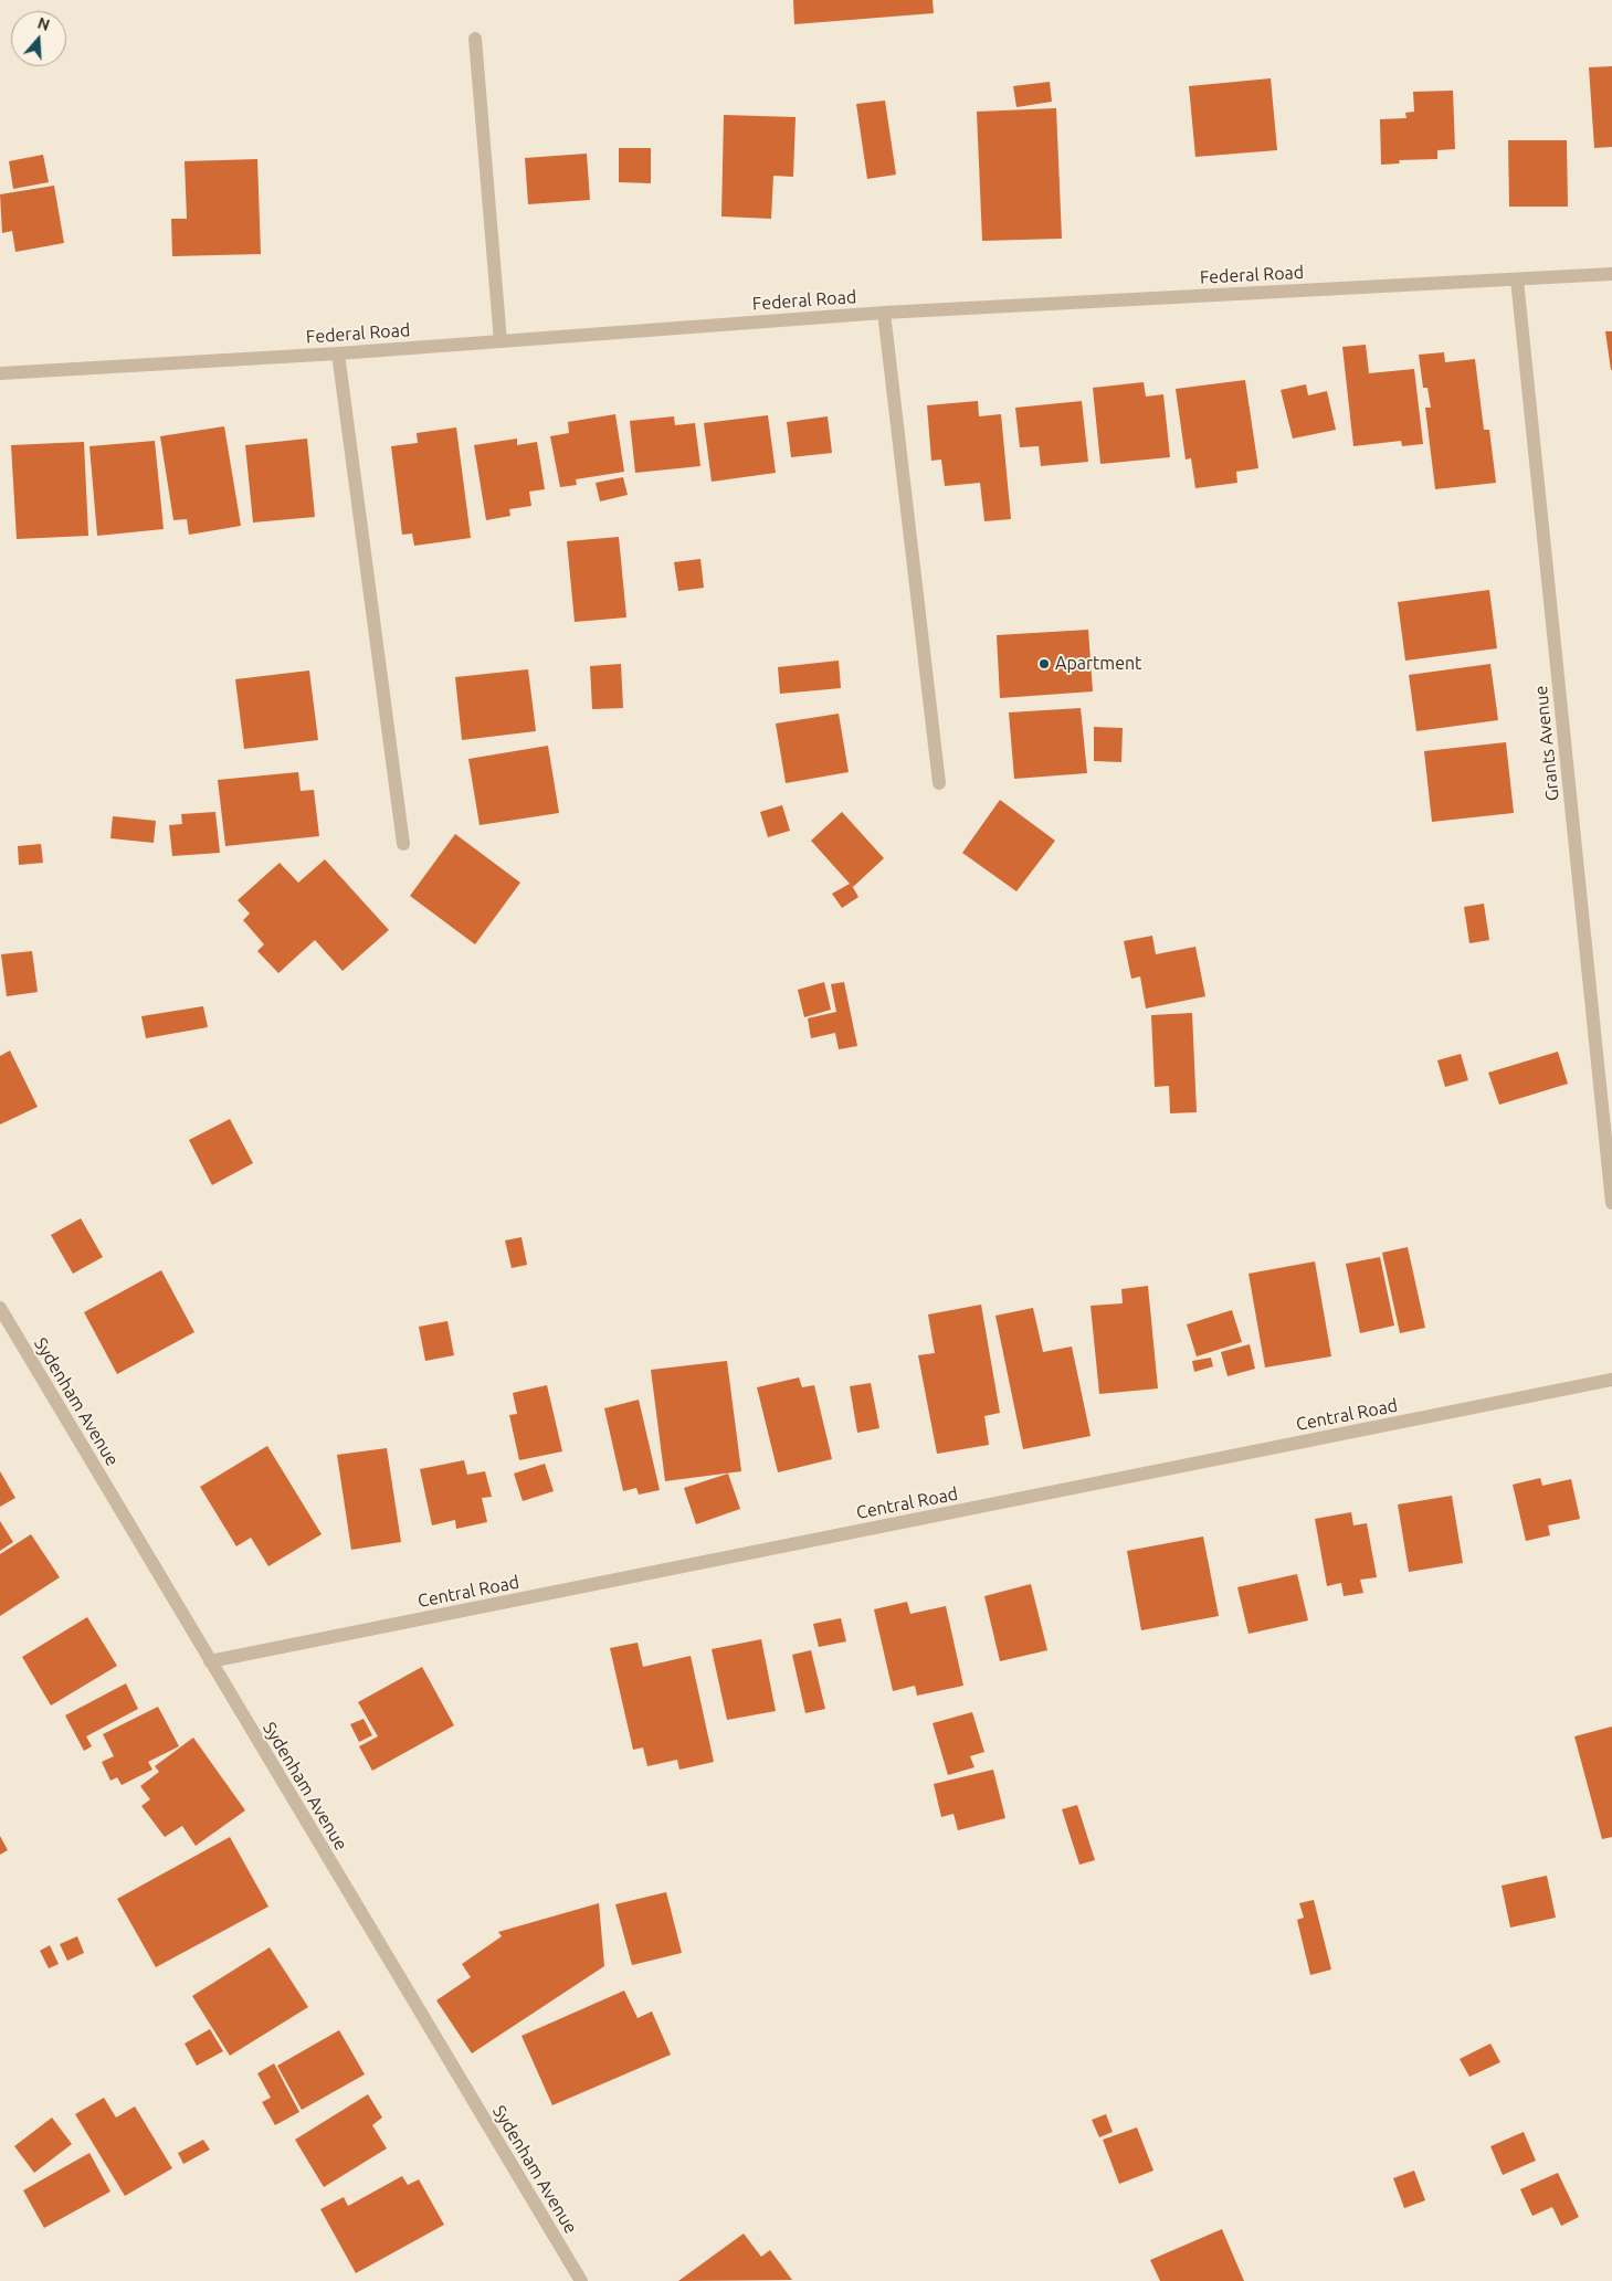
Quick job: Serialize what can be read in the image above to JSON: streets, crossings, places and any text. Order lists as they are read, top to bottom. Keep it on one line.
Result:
{"streets":{"street":["Federal Road","Grants Avenue","Sydenham Avenue","Central Road"]},"crossings":[["Federal Road","Grants Avenue"],["Sydenham Avenue","Central Road"]],"places":["Apartment"],"north":"top"}
